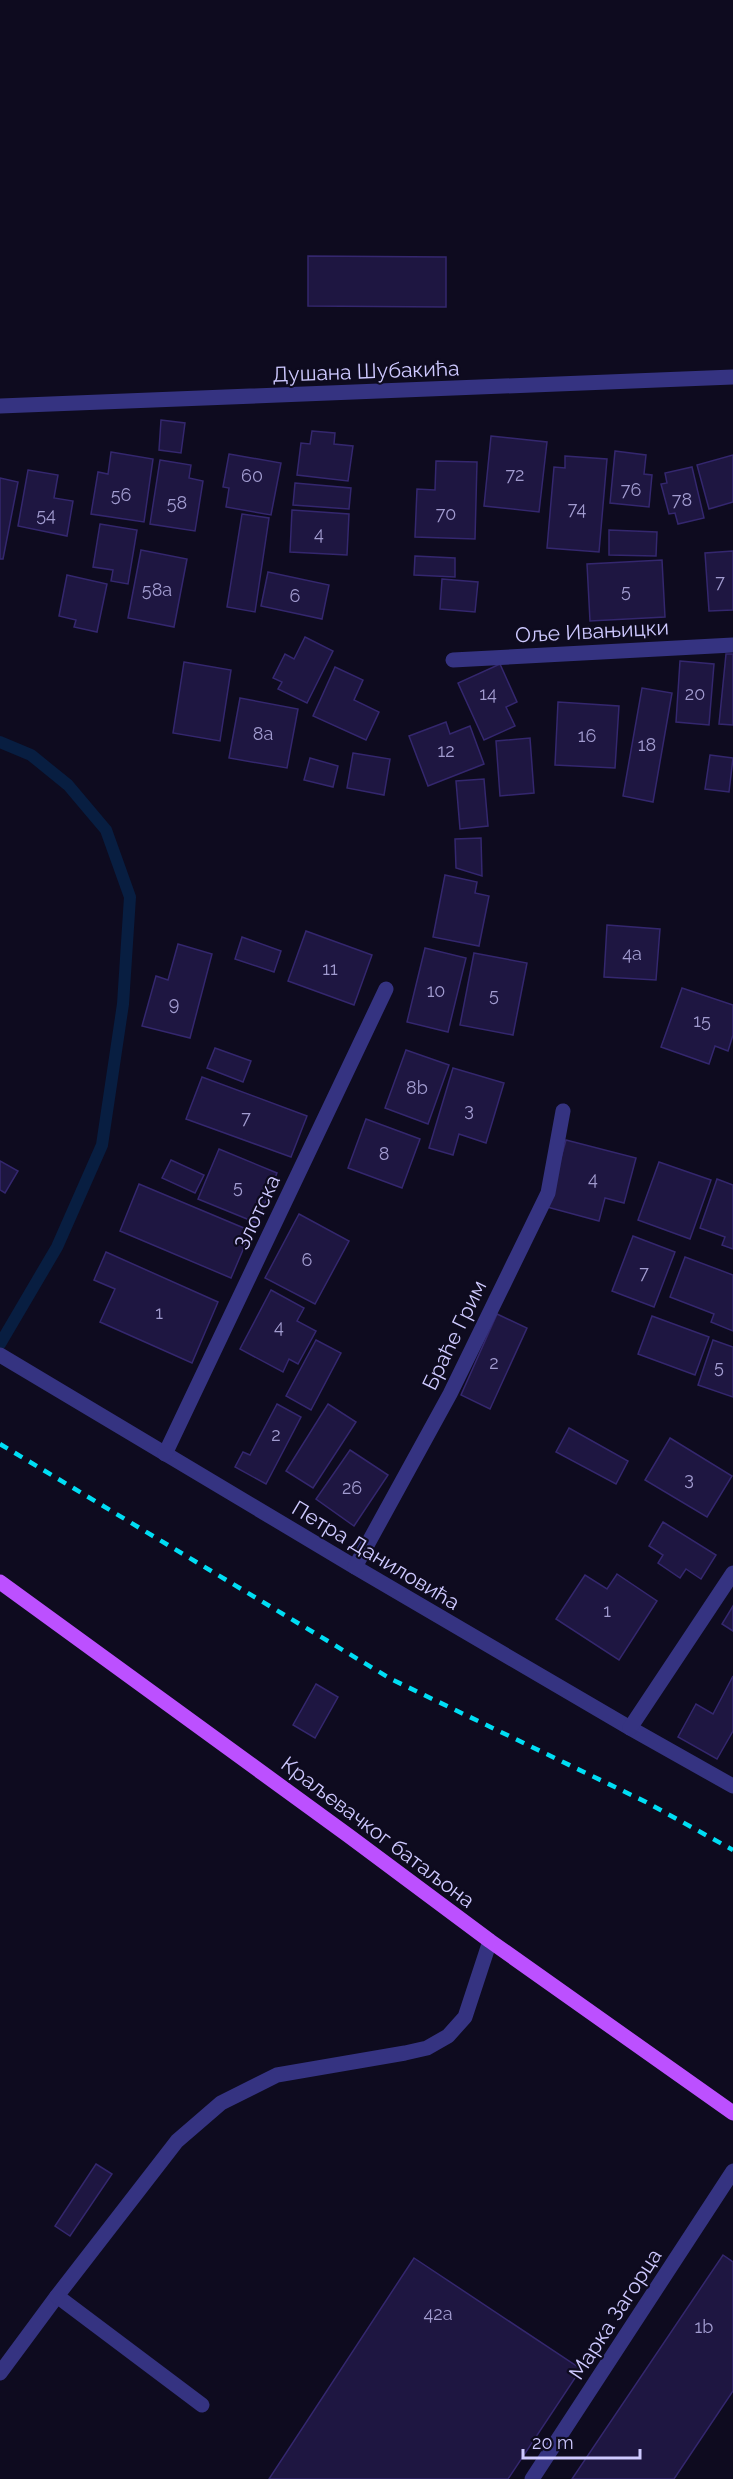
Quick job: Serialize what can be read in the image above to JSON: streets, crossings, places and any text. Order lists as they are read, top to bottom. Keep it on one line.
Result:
{"streets":{"main road":["Краљевачког батаљона"],"street":["Душана Шубакића","Оље Ивањицки","Злотска","Браће Грим","Петра Даниловића","Марка Загорца"]},"crossings":[["Злотска","Петра Даниловића"],["Браће Грим","Петра Даниловића"]],"house_numbers":["72","60","76","56","78","58","74","70","54","4","7","58a","5","6","14","20","8a","16","18","12","4a","11","10","5","9","15","8b","3","7","8","4","5","6","7","1","4","2","5","2","3","26","1","42a","1b"],"scale_bar":"20 m"}
